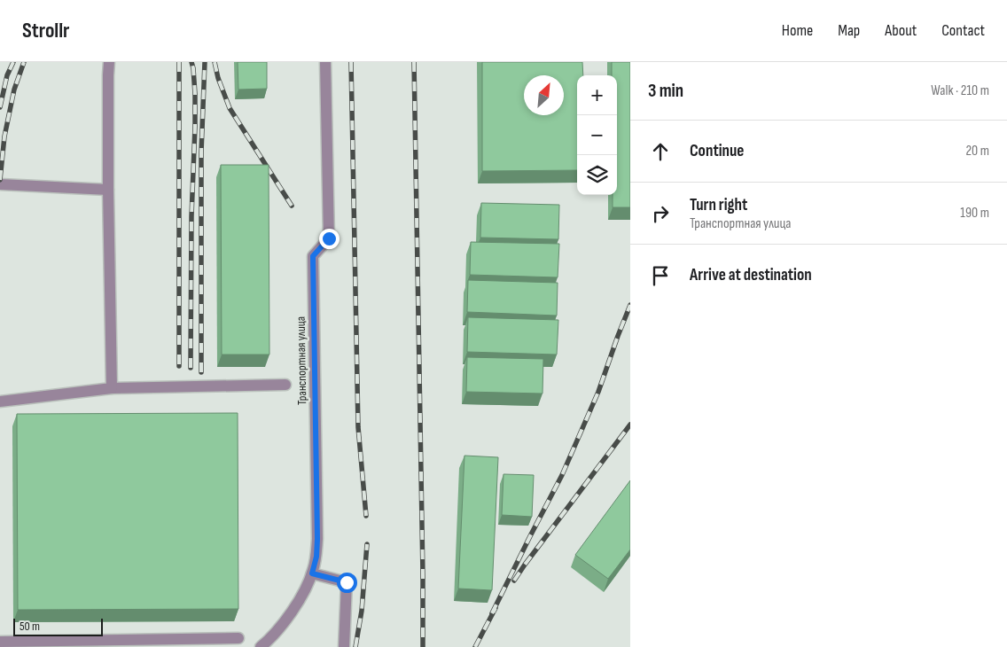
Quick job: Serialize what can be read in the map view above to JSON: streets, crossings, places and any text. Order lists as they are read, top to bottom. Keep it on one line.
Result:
{"streets":{"street":["Транспортная улица"]},"scale_bar":"50 m","north":"top right","page":{"header":"Strollr","nav":["Home","Map","About","Contact"],"heading":["3 min","Walk · 210 m"],"map_buttons":["+","−"],"list":[["Continue","20 m"],["Turn right","Транспортная улица","190 m"],"Arrive at destination"],"scale":"50 m"}}
